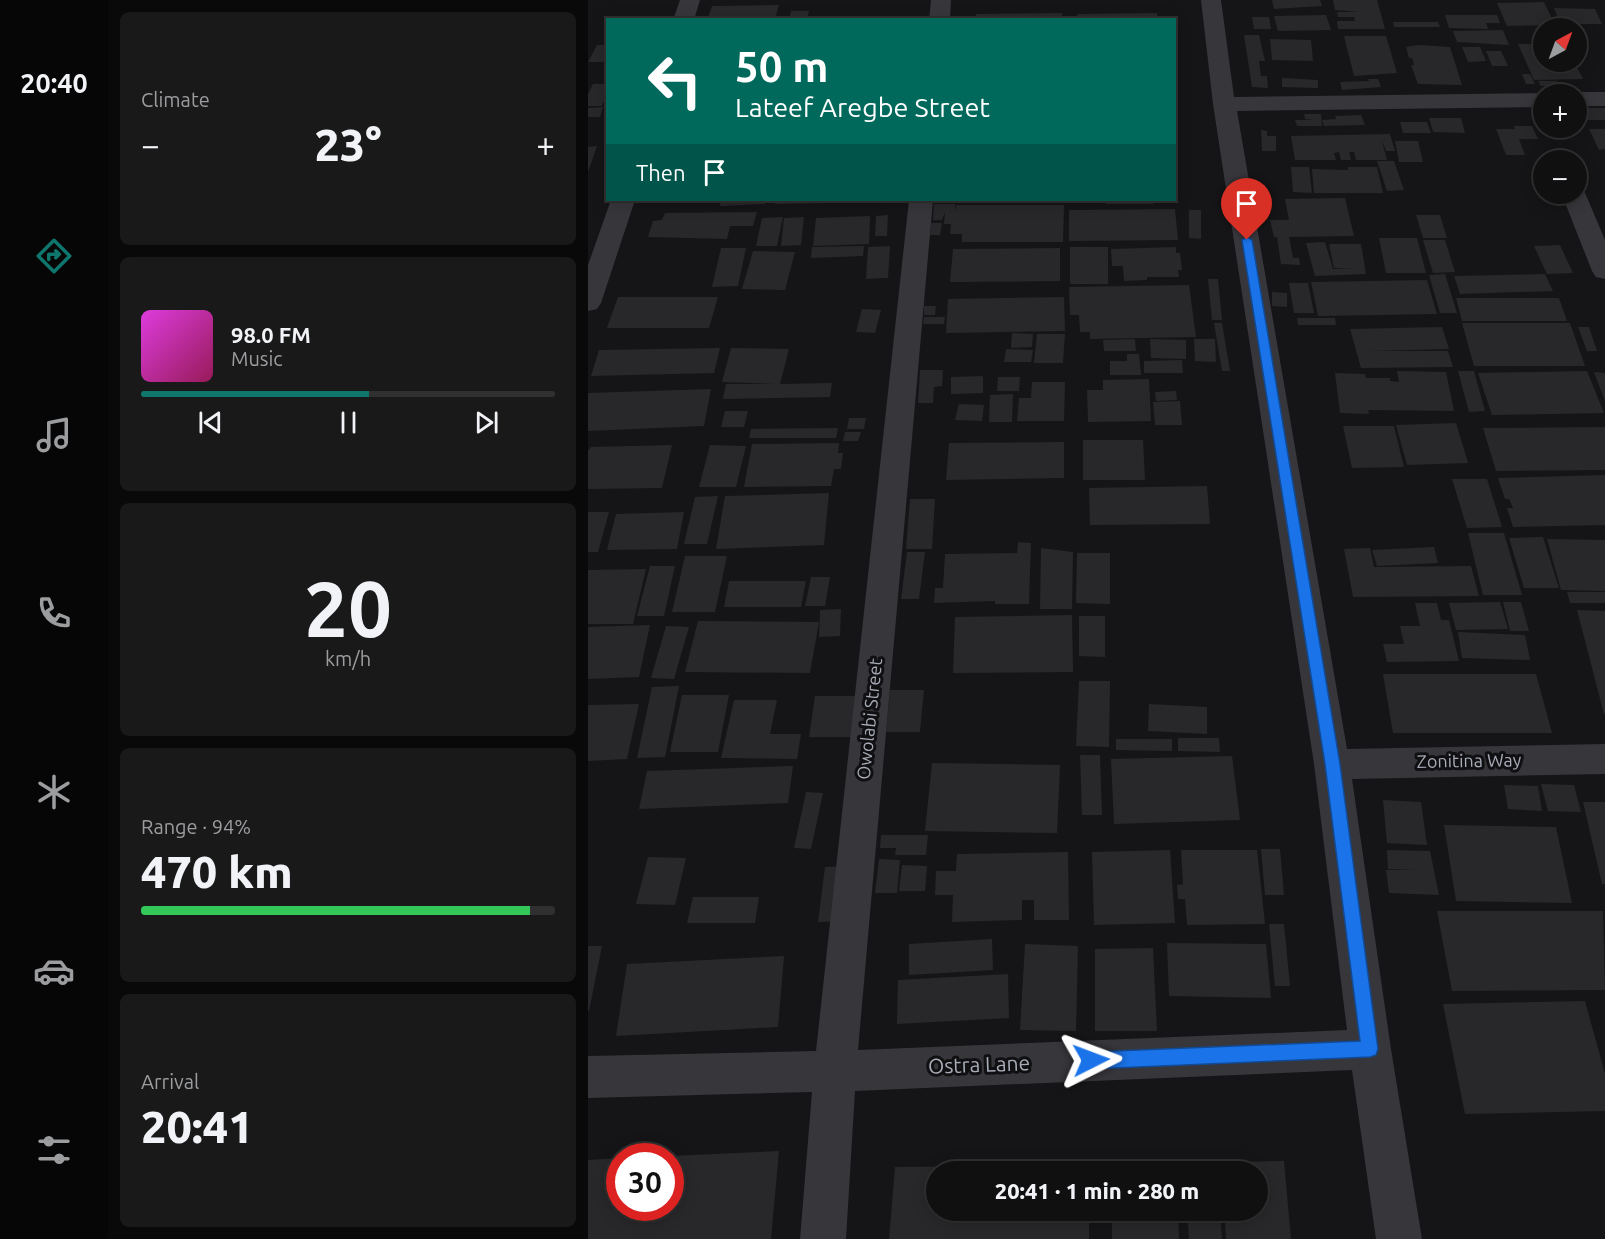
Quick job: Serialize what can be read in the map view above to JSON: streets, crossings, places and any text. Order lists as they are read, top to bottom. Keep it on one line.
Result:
{"streets":{"street":["Owolabi Street","Zonitina Way","Ostra Lane"]},"crossings":[["Owolabi Street","Ostra Lane"]],"north":"top right","page":{"tabs":"20:40","tile":["Climate",["20","km/h"],["Range · 94%","470 km"],["Arrival","20:41"]],"map_buttons":["+","−"],"turn":["50 m","Lateef Aregbe Street"],"heat":["−","23°","+"],"then":"Then","song":["98.0 FM","Music"],"limit":"30","trip":"20:41 · 1 min · 280 m"}}
